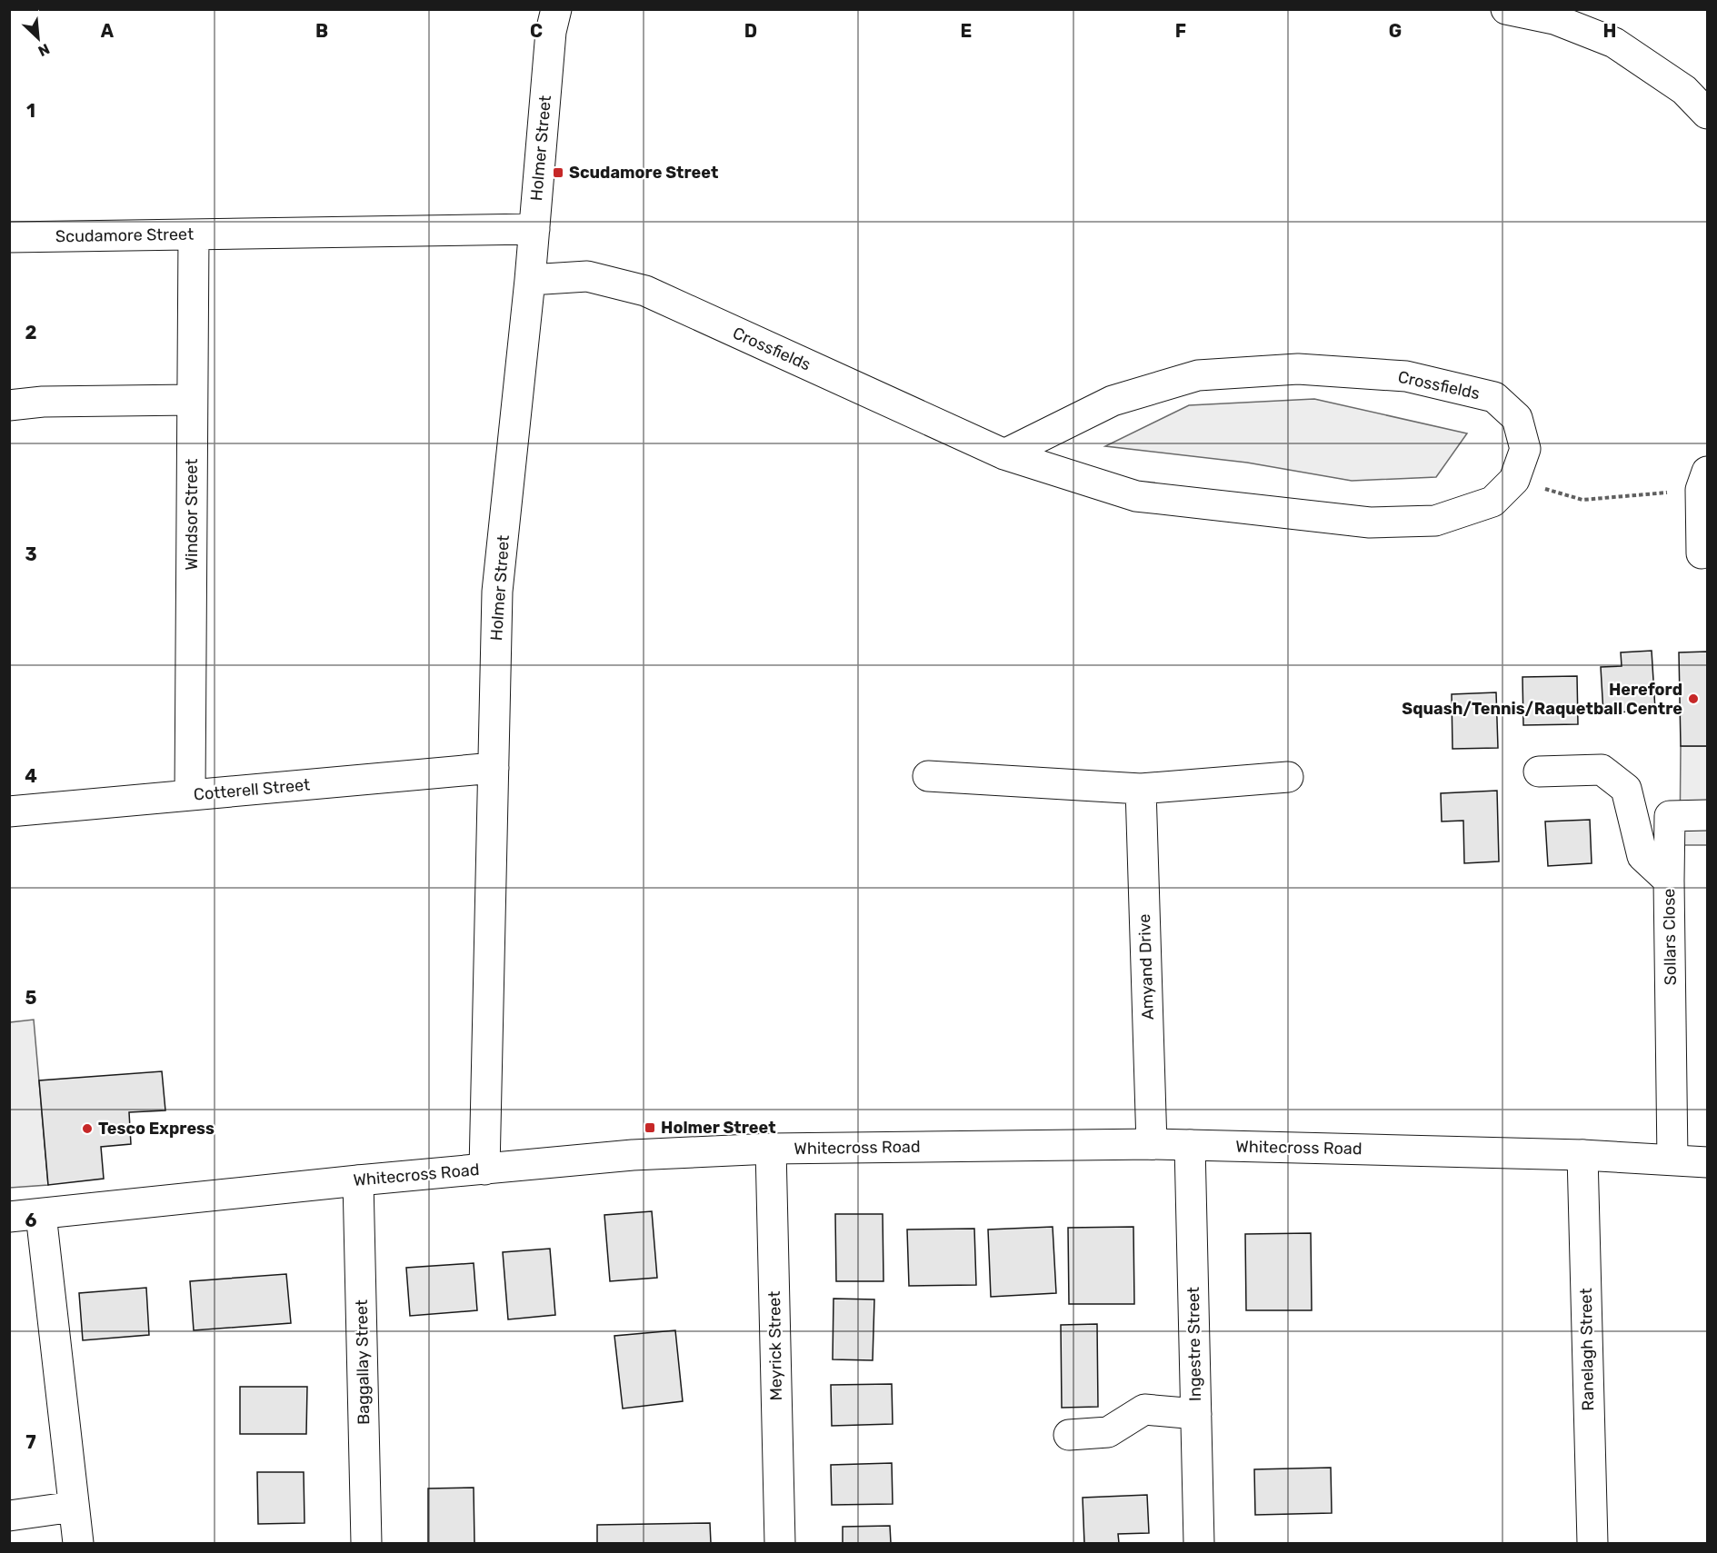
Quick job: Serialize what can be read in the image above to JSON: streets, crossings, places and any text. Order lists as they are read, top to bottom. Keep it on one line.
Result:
{"streets":{"main road":["Holmer Street","Scudamore Street","Crossfields","Windsor Street","Cotterell Street","Sollars Close","Amyand Drive","Whitecross Road","Ingestre Street","Meyrick Street","Ranelagh Street","Baggallay Street"]},"crossings":[["Holmer Street","Scudamore Street"],["Holmer Street","Crossfields"],["Holmer Street","Cotterell Street"],["Holmer Street","Whitecross Road"],["Scudamore Street","Windsor Street"],["Windsor Street","Cotterell Street"],["Sollars Close","Whitecross Road"],["Amyand Drive","Whitecross Road"],["Whitecross Road","Ingestre Street"],["Whitecross Road","Meyrick Street"],["Whitecross Road","Ranelagh Street"],["Whitecross Road","Baggallay Street"]],"places":{"transit":["Scudamore Street","Holmer Street"],"other":["Hereford Squash/Tennis/Raquetball Centre","Tesco Express"]},"north":"bottom right","grid":{"columns":["A","B","C","D","E","F","G","H"],"rows":["1","2","3","4","5","6","7"]}}
